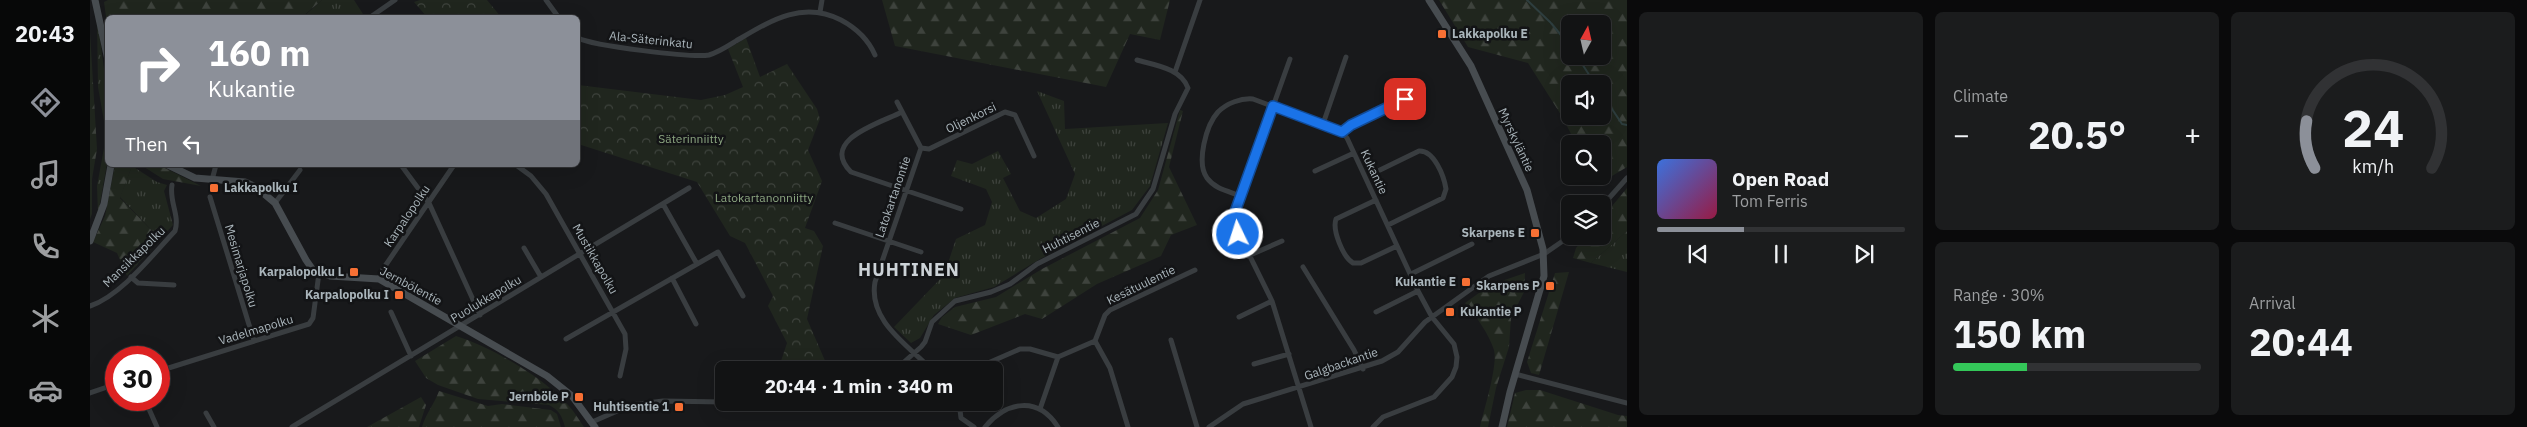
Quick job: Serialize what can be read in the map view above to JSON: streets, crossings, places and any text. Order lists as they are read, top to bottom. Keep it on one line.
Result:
{"streets":{"street":["Ala-Säterinkatu","Oljenkorsi","Myrskyläntie","Kukantie","Latokartanontie","Karpalopolku","Huhtisentie","Mansikkapolku","Mustikkapolku","Mesimarjapolku","Kesätuulentie","Jernbölentie","Puolukkapolku","Vadelmapolku","Galgbackantie"]},"crossings":[["Oljenkorsi","Latokartanontie"],["Myrskyläntie","Galgbackantie"],["Kukantie","Galgbackantie"],["Latokartanontie","Huhtisentie"],["Karpalopolku","Jernbölentie"],["Mustikkapolku","Puolukkapolku"],["Mesimarjapolku","Vadelmapolku"],["Jernbölentie","Puolukkapolku"],["Jernbölentie","Vadelmapolku"]],"districts":["HUHTINEN"],"parks":["Säterinniitty","Latokartanonniitty"],"places":{"transit":["Lakkapolku E","Lakkapolku I","Skarpens E","Karpalopolku L","Kukantie E","Skarpens P","Karpalopolku I","Kukantie P","Jernböle P","Huhtisentie 1"]},"north":"top","page":{"tabs":"20:43","tile":["Climate",["Range · 30%","150 km"],["Arrival","20:44"]],"turn":["160 m","Kukantie"],"heat":["−","20.5°","+"],"then":"Then","song":["Open Road","Tom Ferris"],"limit":"30","trip":"20:44 · 1 min · 340 m","gauge":["24","km/h"]}}
